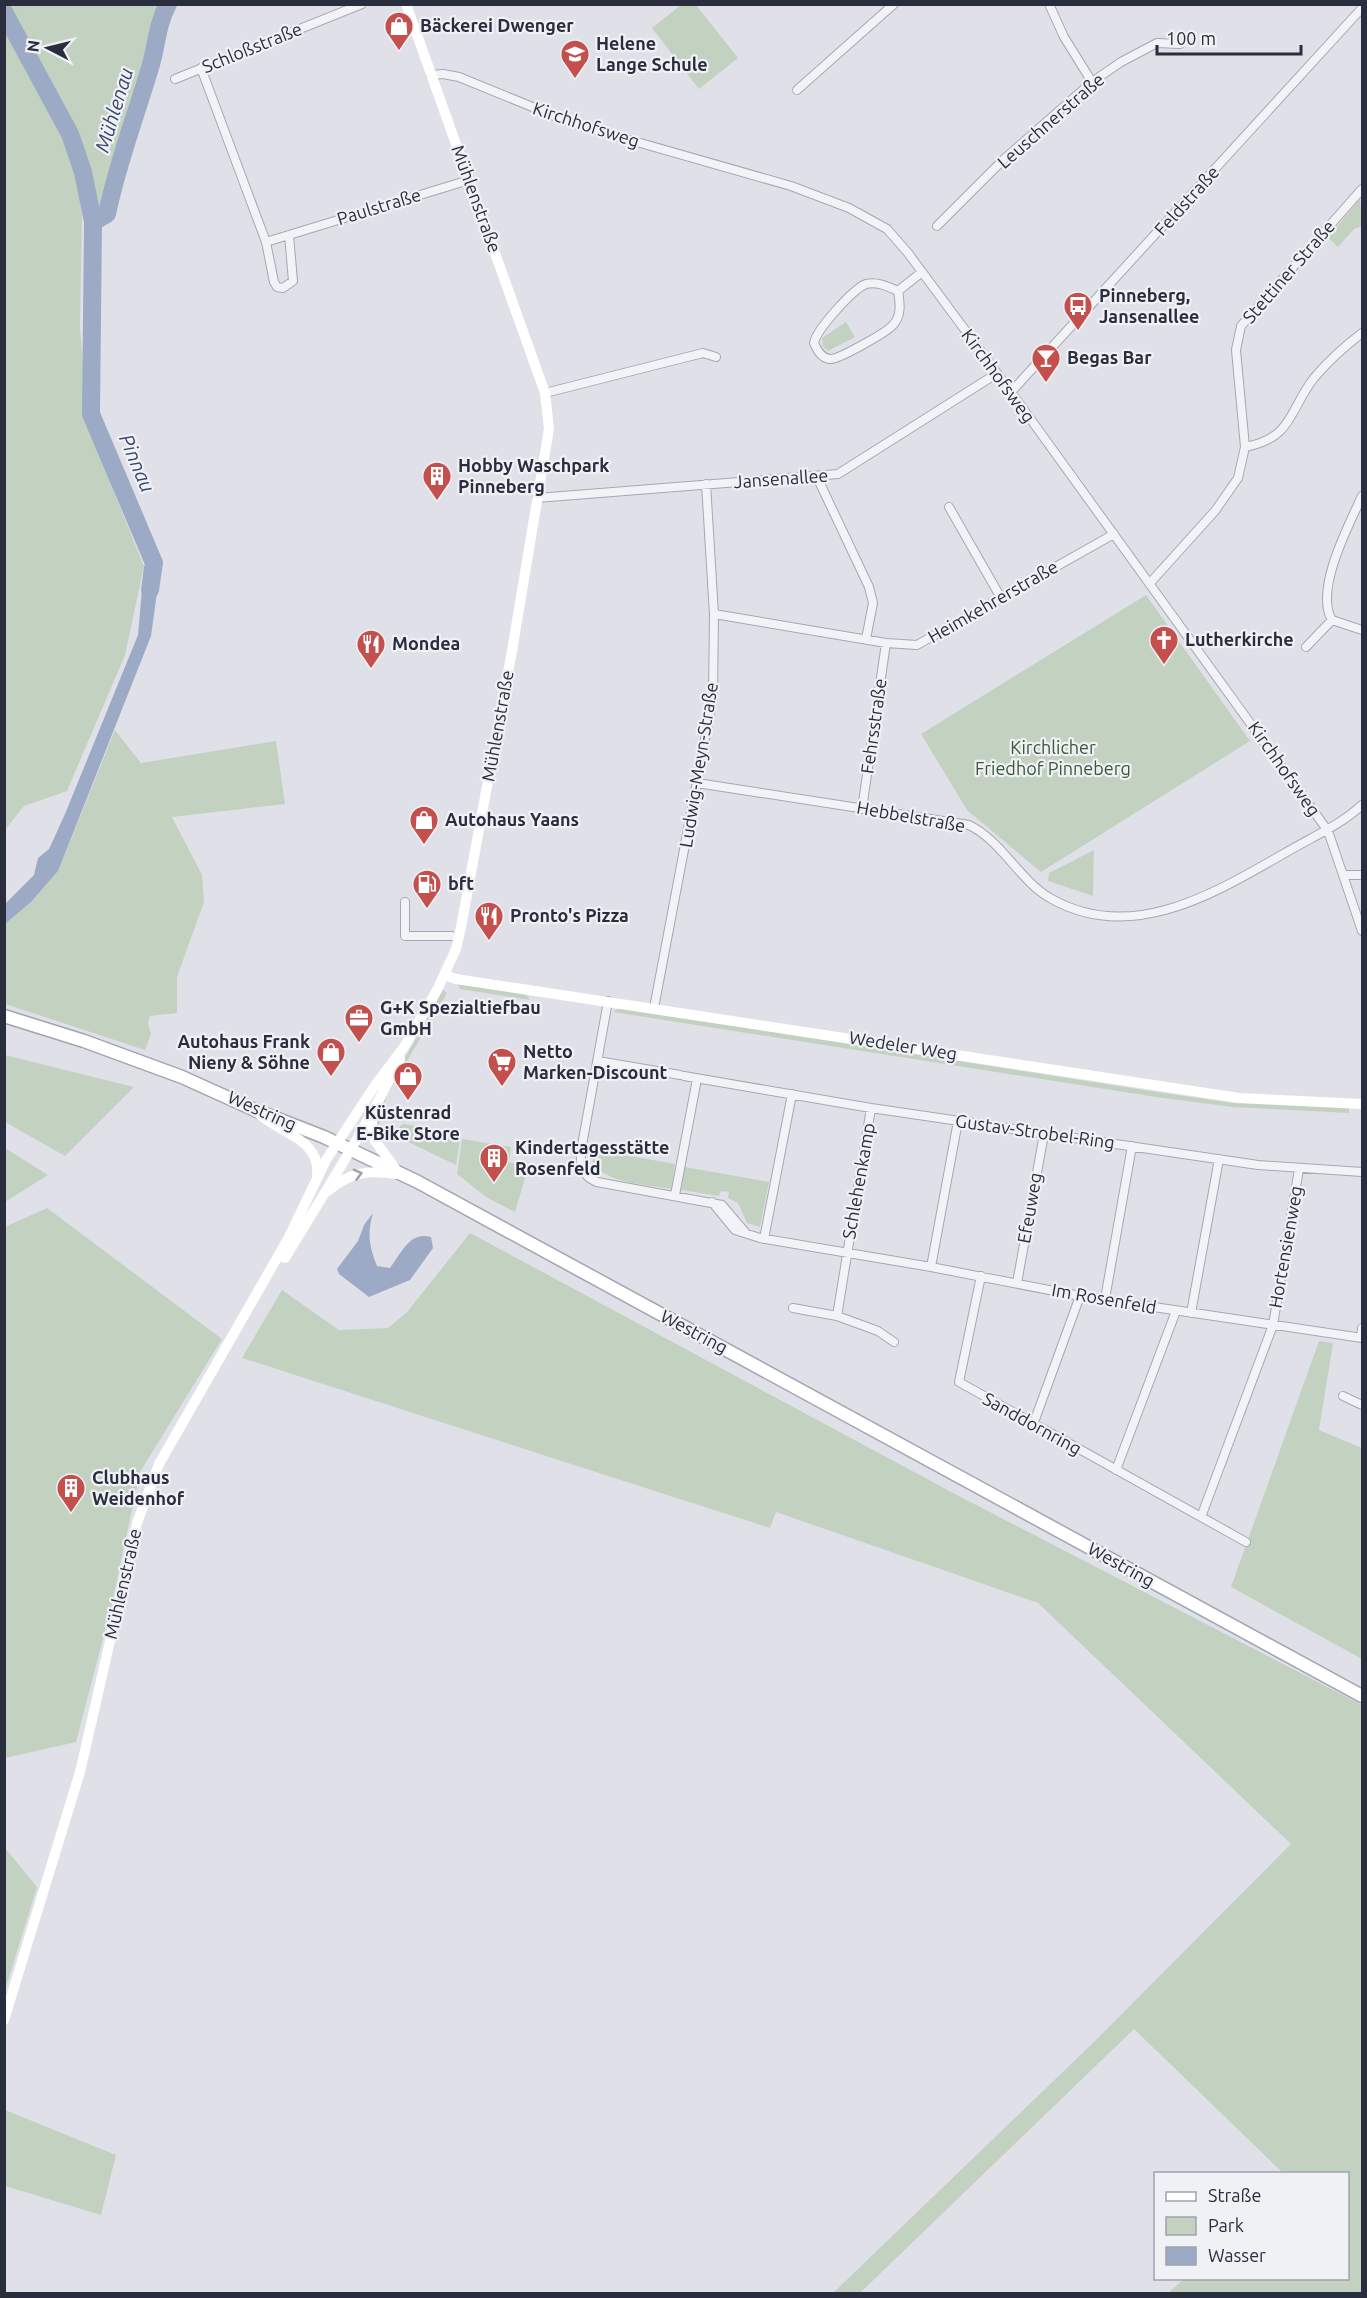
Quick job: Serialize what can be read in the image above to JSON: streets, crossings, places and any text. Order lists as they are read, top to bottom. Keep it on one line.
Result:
{"streets":{"main road":["Mühlenstraße","Wedeler Weg","Westring"],"street":["Schloßstraße","Leuschnerstraße","Kirchhofsweg","Feldstraße","Paulstraße","Stettiner Straße","Jansenallee","Heimkehrerstraße","Fehrsstraße","Ludwig-Meyn-Straße","Hebbelstraße","Gustav-Strobel-Ring","Schlehenkamp","Efeuweg","Hortensienweg","Im Rosenfeld","Sanddornring"]},"crossings":[["Kirchhofsweg","Mühlenstraße"],["Kirchhofsweg","Feldstraße"],["Kirchhofsweg","Stettiner Straße"],["Kirchhofsweg","Jansenallee"],["Kirchhofsweg","Heimkehrerstraße"],["Kirchhofsweg","Hebbelstraße"],["Mühlenstraße","Paulstraße"],["Mühlenstraße","Jansenallee"],["Mühlenstraße","Wedeler Weg"],["Mühlenstraße","Westring"],["Jansenallee","Ludwig-Meyn-Straße"],["Heimkehrerstraße","Fehrsstraße"],["Heimkehrerstraße","Ludwig-Meyn-Straße"],["Fehrsstraße","Hebbelstraße"],["Ludwig-Meyn-Straße","Hebbelstraße"],["Ludwig-Meyn-Straße","Wedeler Weg"],["Wedeler Weg","Im Rosenfeld"],["Gustav-Strobel-Ring","Schlehenkamp"],["Gustav-Strobel-Ring","Efeuweg"],["Gustav-Strobel-Ring","Hortensienweg"],["Gustav-Strobel-Ring","Im Rosenfeld"],["Schlehenkamp","Im Rosenfeld"],["Efeuweg","Im Rosenfeld"],["Hortensienweg","Im Rosenfeld"],["Im Rosenfeld","Sanddornring"]],"water":["Mühlenau","Pinnau"],"parks":["Kirchlicher Friedhof Pinneberg"],"places":{"shop":["Bäckerei Dwenger","Autohaus Yaans","Autohaus Frank Nieny & Söhne","Küstenrad E-Bike Store"],"school or university":["Helene Lange Schule"],"bus stop":["Pinneberg, Jansenallee"],"bar":["Begas Bar"],"building":["Hobby Waschpark Pinneberg","Kindertagesstätte Rosenfeld","Clubhaus Weidenhof"],"church":["Lutherkirche"],"restaurant":["Mondea","Pronto's Pizza"],"fuel station":["bft"],"office":["G+K Spezialtiefbau GmbH"],"supermarket":["Netto Marken-Discount"]},"legend":["Straße","Park","Wasser"],"scale_bar":"100 m","north":"left"}
